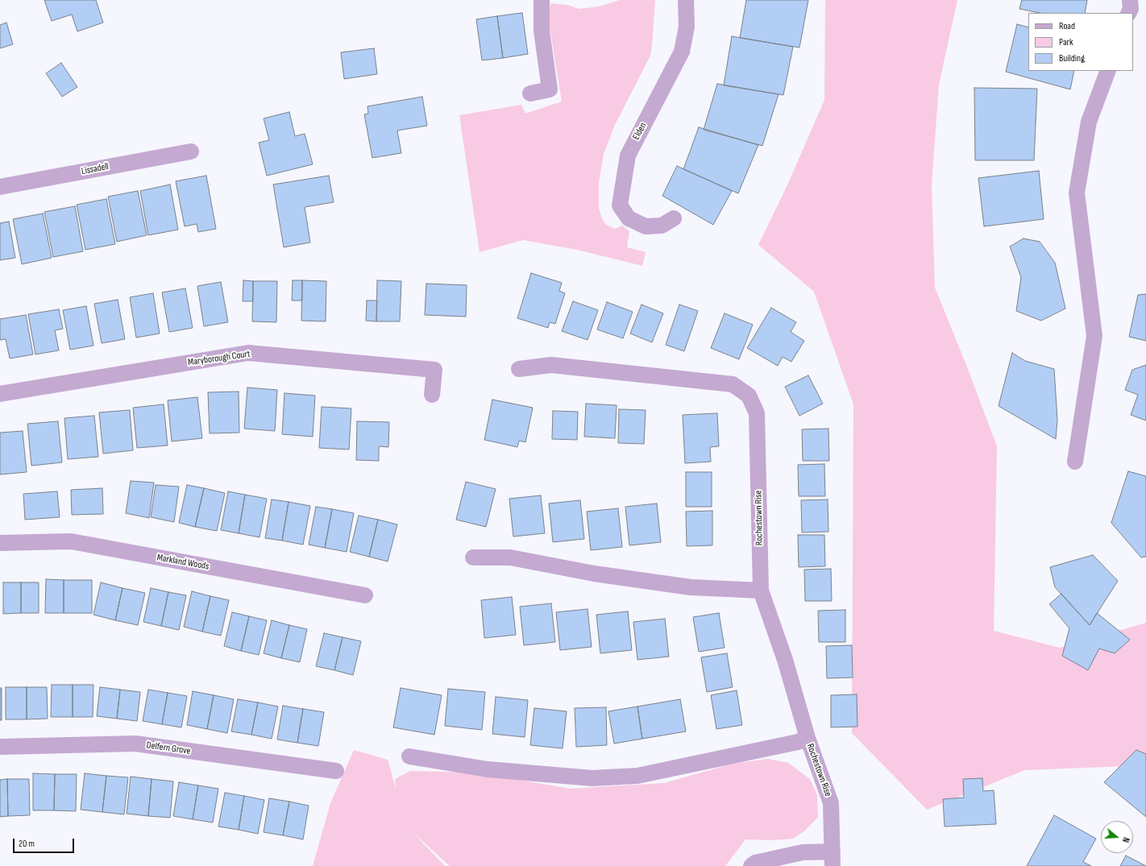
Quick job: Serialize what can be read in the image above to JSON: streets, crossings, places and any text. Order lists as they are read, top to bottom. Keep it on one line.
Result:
{"streets":{"street":["Elden","Lissadell","Maryborough Court","Rochestown Rise","Markland Woods","Delfern Grove"]},"legend":["Road","Park","Building"],"scale_bar":"20 m","north":"right"}
